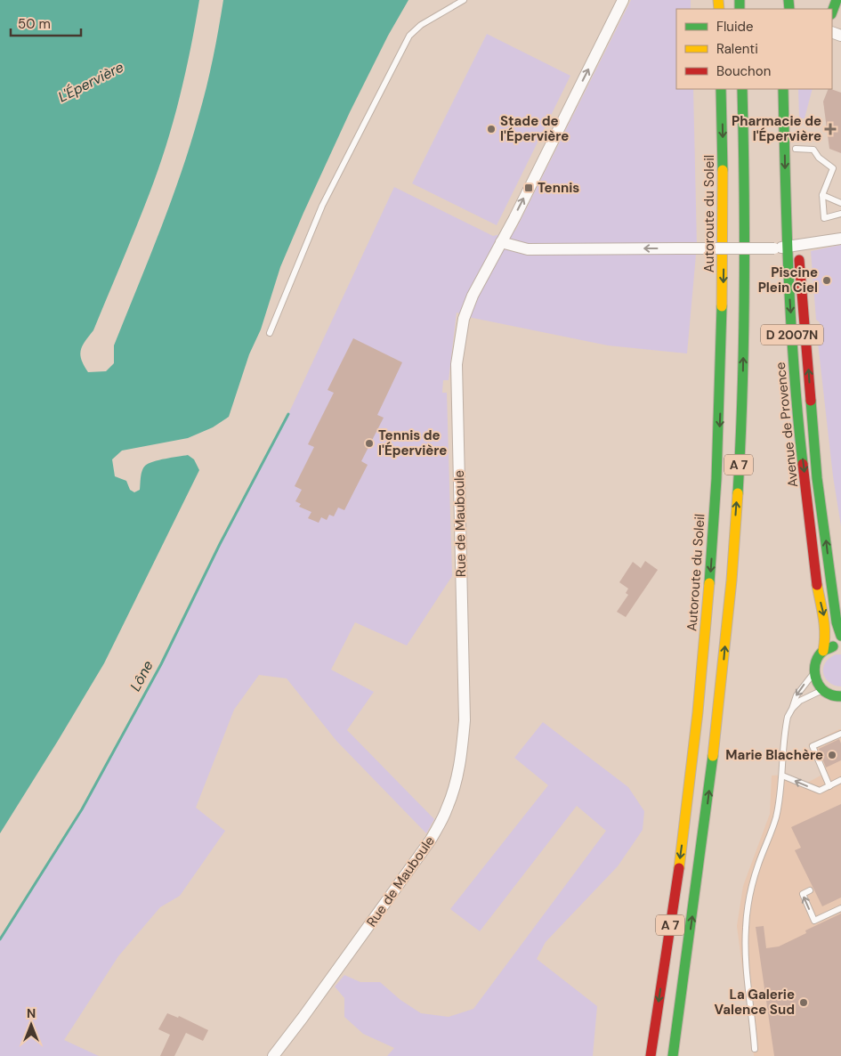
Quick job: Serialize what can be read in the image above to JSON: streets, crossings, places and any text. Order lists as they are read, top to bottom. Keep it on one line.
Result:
{"streets":{"main road":["Autoroute du Soleil","D 2007N","Avenue de Provence","A 7"],"street":["Rue de Mauboule"]},"water":["L'Épervière","Lône"],"places":{"other":["Stade de l'Épervière","Piscine Plein Ciel","Tennis de l'Épervière","Marie Blachère","La Galerie Valence Sud"],"health":["Pharmacie de l'Épervière"],"transit":["Tennis"]},"legend":["Fluide","Ralenti","Bouchon"],"scale_bar":"50 m","north":"top"}
